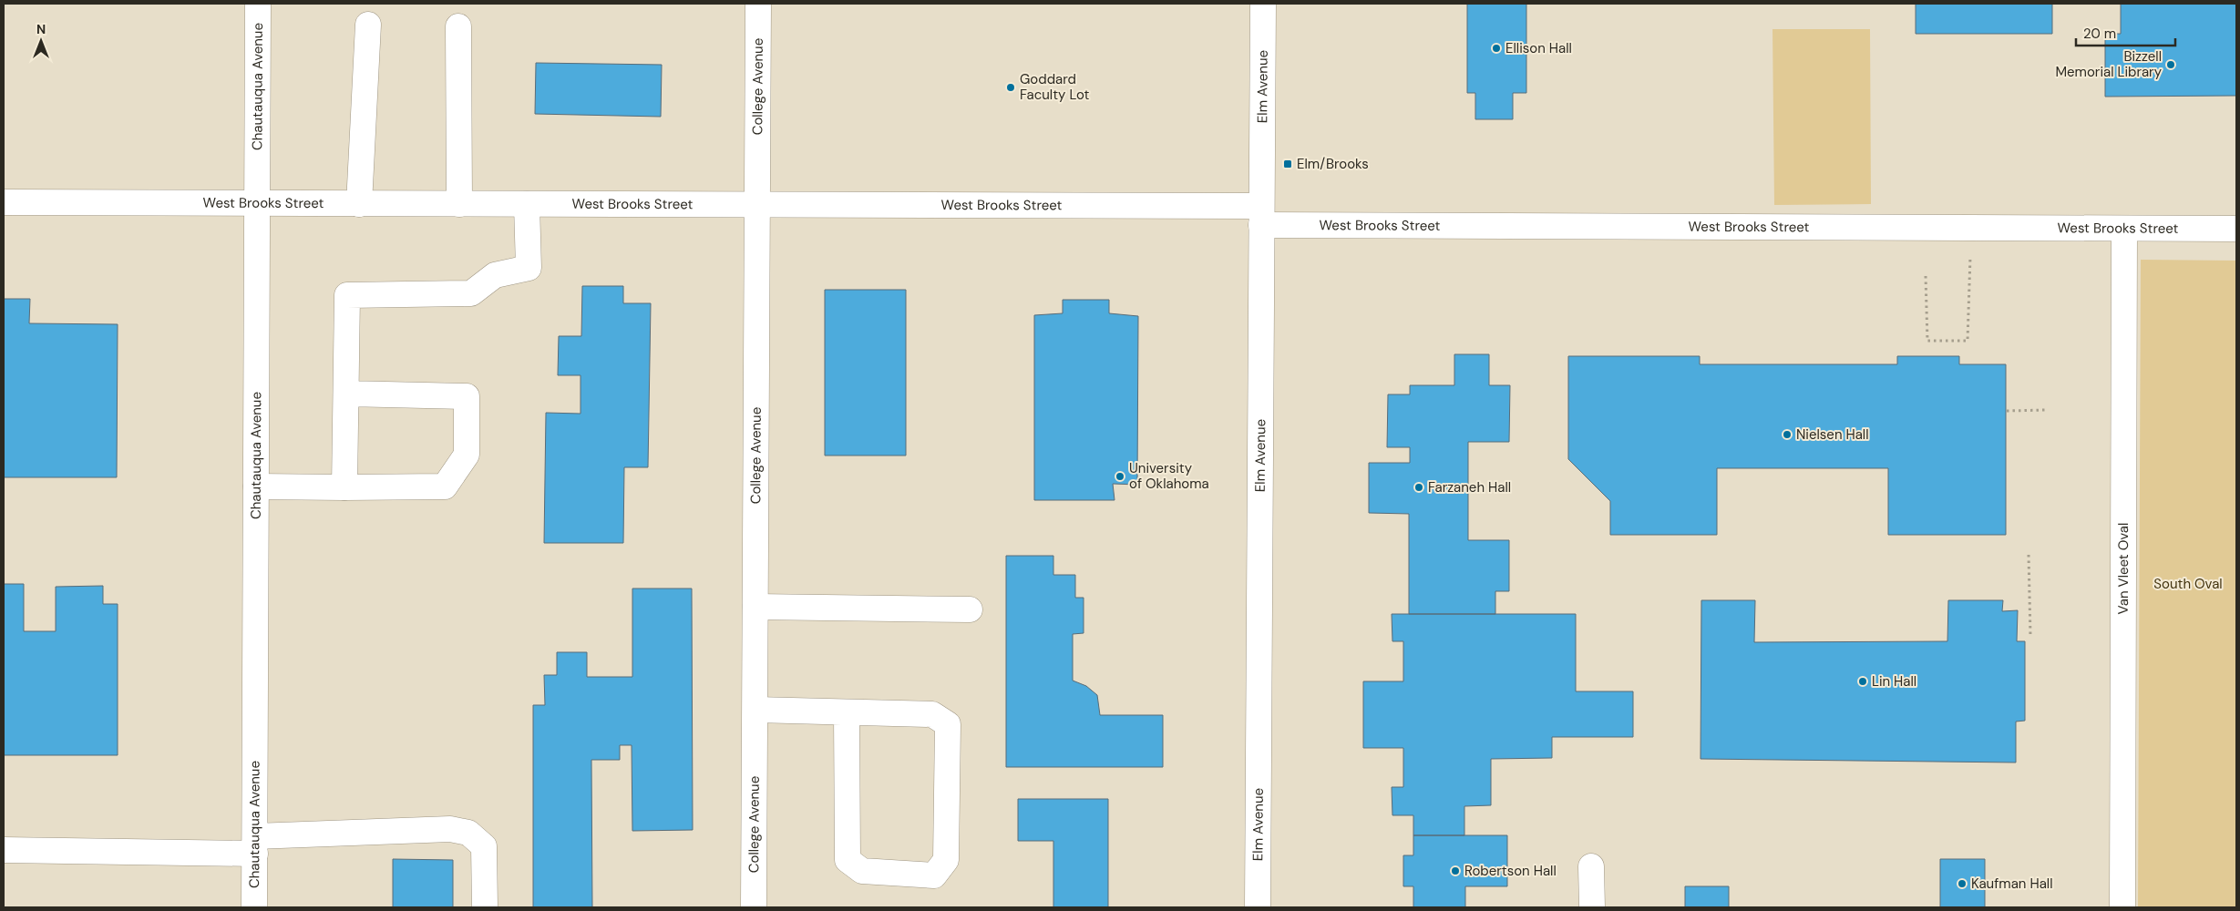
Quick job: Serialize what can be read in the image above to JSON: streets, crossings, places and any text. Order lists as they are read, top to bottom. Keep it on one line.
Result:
{"streets":{"street":["Chautauqua Avenue","College Avenue","Elm Avenue","West Brooks Street","Van Vleet Oval"]},"crossings":[["Chautauqua Avenue","West Brooks Street"],["College Avenue","West Brooks Street"],["Elm Avenue","West Brooks Street"],["West Brooks Street","Van Vleet Oval"]],"parks":["South Oval"],"places":{"other":["Ellison Hall","Bizzell Memorial Library","Goddard Faculty Lot","Nielsen Hall","University of Oklahoma","Farzaneh Hall","Lin Hall","Robertson Hall","Kaufman Hall"],"transit":["Elm/Brooks"]},"scale_bar":"20 m","north":"top"}
